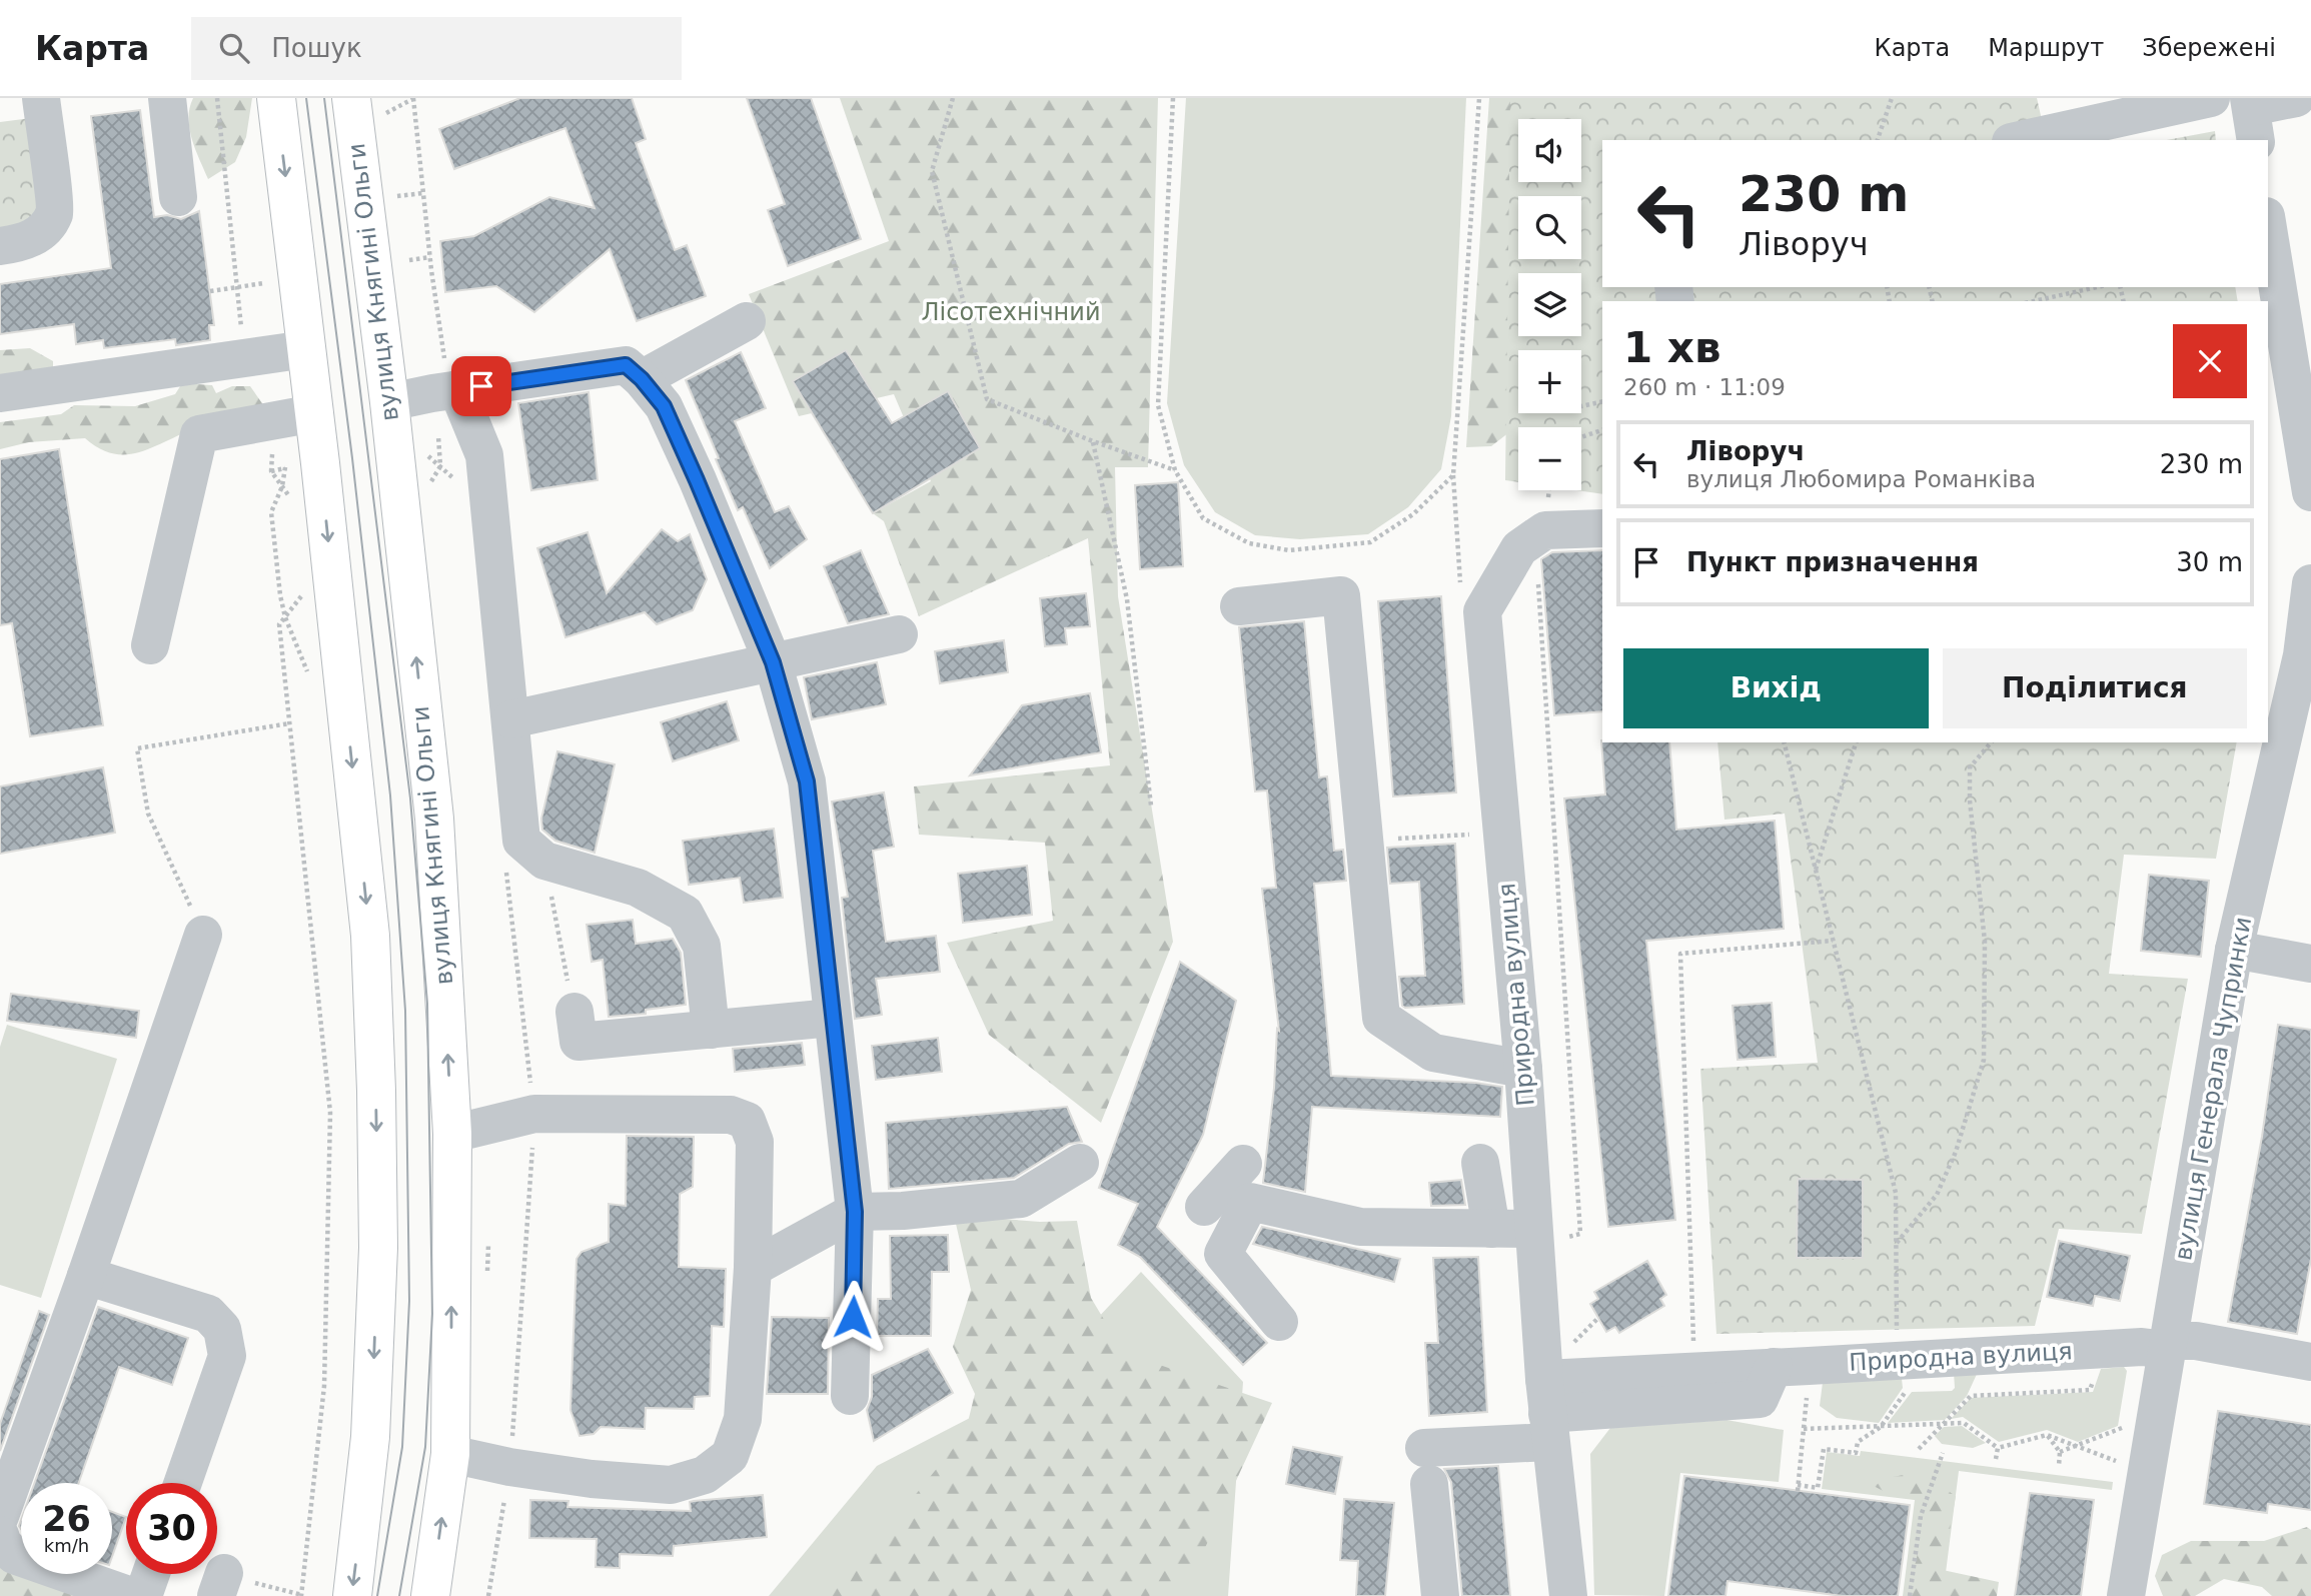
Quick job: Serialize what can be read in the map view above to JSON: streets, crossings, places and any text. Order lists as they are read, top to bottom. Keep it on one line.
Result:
{"streets":{"main road":["вулиця Княгині Ольги"],"street":["Природна вулиця","вулиця Генерала Чупринки"]},"crossings":[["Природна вулиця","вулиця Генерала Чупринки"]],"parks":["Лісотехнічний"],"page":{"header":"Карта","search":"Пошук","nav":["Карта","Маршрут","Збережені"],"map_buttons":["+","−"],"turn":["230 m","Ліворуч"],"heading":["1 хв","260 m · 11:09"],"list":[{"name":"Ліворуч","note":"вулиця Любомира Романківа","value":"230 m"},{"name":"Пункт призначення","value":"30 m"}],"buttons":["Вихід","Поділитися"],"speed":"26 km/h","limit":"30"}}
